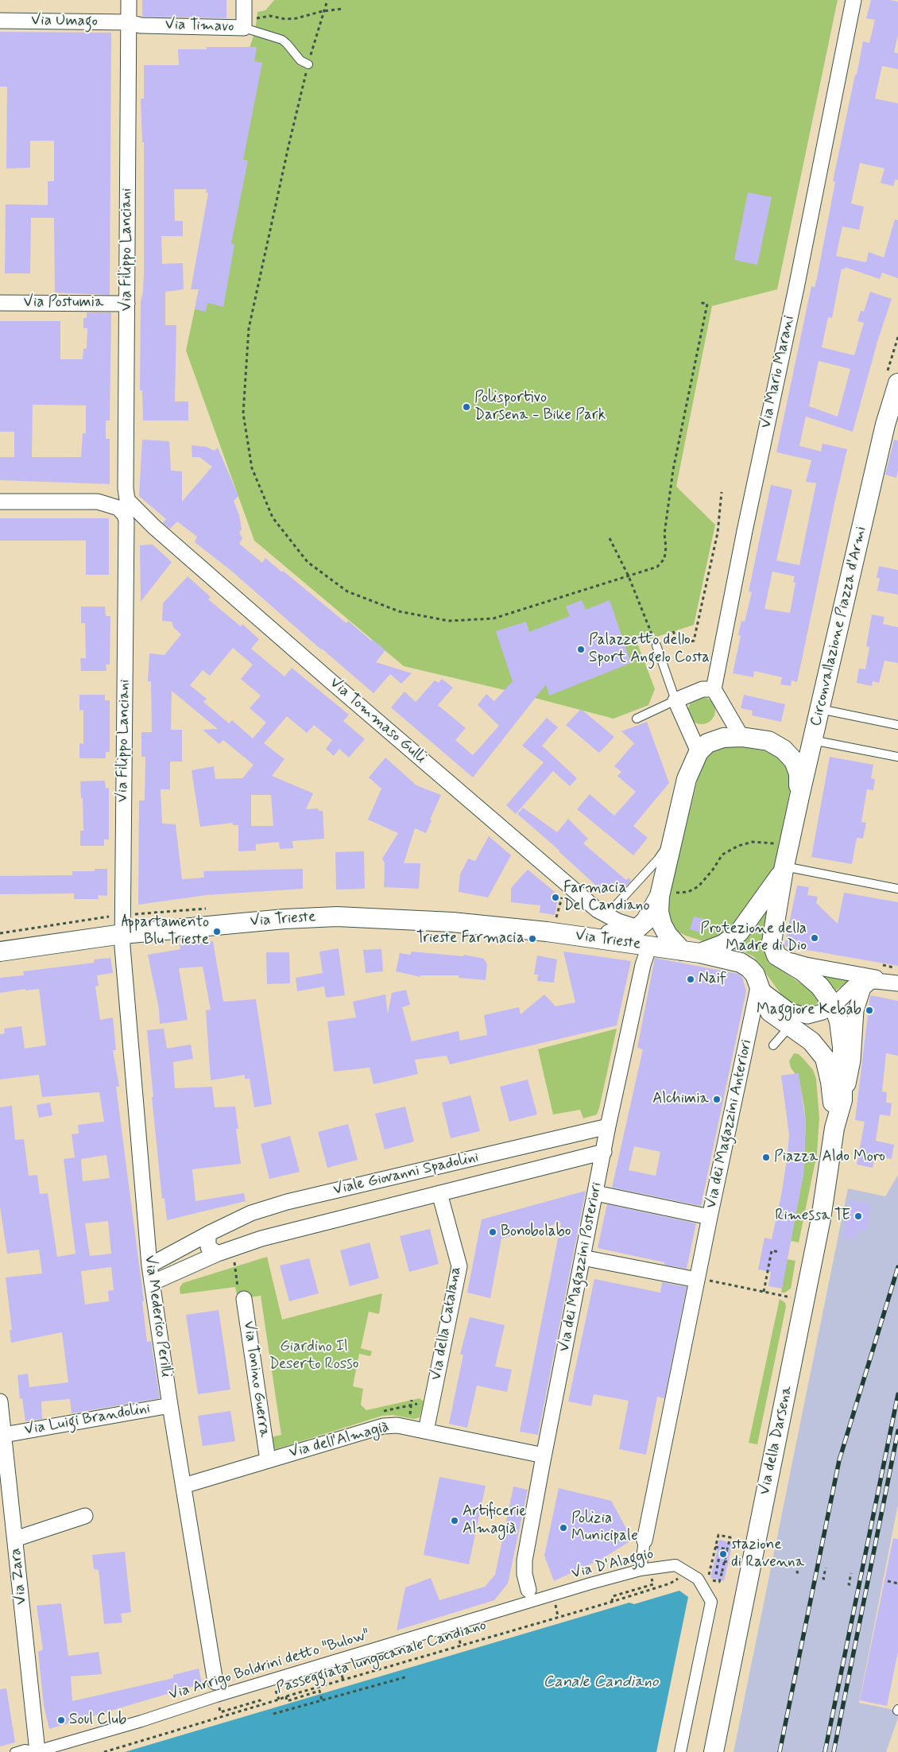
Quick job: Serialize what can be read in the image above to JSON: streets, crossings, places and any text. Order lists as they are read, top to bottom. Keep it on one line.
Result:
{"streets":{"street":["Via Umago","Via Timavo","Via Filippo Lanciani","Via Postumia","Via Mario Marani","Circonvallazione Piazza d'Armi","Via Tommaso Gulli","Via Trieste","Via dei Magazzini Anteriori","Viale Giovanni Spadolini","Via dei Magazzini Posteriori","Via Mederico Perilli","Via della Catalana","Via Tonino Guerra","Via Luigi Brandolini","Via dell'Almagià","Via della Darsena","Via D'Alaggio","Via Zara","Via Arrigo Boldrini detto \"Bulow\""],"path":["Passeggiata lungocanale Candiano"]},"crossings":[["Via Umago","Via Timavo"],["Via Umago","Via Filippo Lanciani"],["Via Timavo","Via Filippo Lanciani"],["Via Filippo Lanciani","Via Postumia"],["Via Filippo Lanciani","Via Tommaso Gulli"],["Via Filippo Lanciani","Via Trieste"],["Via Filippo Lanciani","Via Mederico Perilli"],["Circonvallazione Piazza d'Armi","Via Trieste"],["Circonvallazione Piazza d'Armi","Via della Darsena"],["Via Tommaso Gulli","Via Trieste"],["Via Trieste","Via dei Magazzini Posteriori"],["Via Trieste","Via Mederico Perilli"],["Via Trieste","Via della Darsena"],["Via dei Magazzini Anteriori","Via dei Magazzini Posteriori"],["Via dei Magazzini Anteriori","Via della Darsena"],["Viale Giovanni Spadolini","Via dei Magazzini Posteriori"],["Viale Giovanni Spadolini","Via Mederico Perilli"],["Viale Giovanni Spadolini","Via della Catalana"],["Via dei Magazzini Posteriori","Via dell'Almagià"],["Via dei Magazzini Posteriori","Via D'Alaggio"],["Via dei Magazzini Posteriori","Via Arrigo Boldrini detto \"Bulow\""],["Via Mederico Perilli","Via Luigi Brandolini"],["Via Mederico Perilli","Via dell'Almagià"],["Via Mederico Perilli","Via Arrigo Boldrini detto \"Bulow\""],["Via della Catalana","Via dell'Almagià"],["Via Tonino Guerra","Via dell'Almagià"],["Via Luigi Brandolini","Via Zara"],["Via D'Alaggio","Via Arrigo Boldrini detto \"Bulow\""],["Via Zara","Via Arrigo Boldrini detto \"Bulow\""]],"water":["Canale Candiano"],"parks":["Giardino Il Deserto Rosso"],"places":["Polisportivo Darsena - Bike Park","Palazzetto dello Sport Angelo Costa","Farmacia Del Candiano","Appartamento Blu Trieste","Protezione della Madre di Dio","Trieste Farmacia","Naif","Maggiore Kebab","Alchimia","Piazza Aldo Moro","Rimessa TE","Bonobolabo","Artificerie Almagià","Polizia Municipale","stazione di Ravenna","Soul Club"]}
